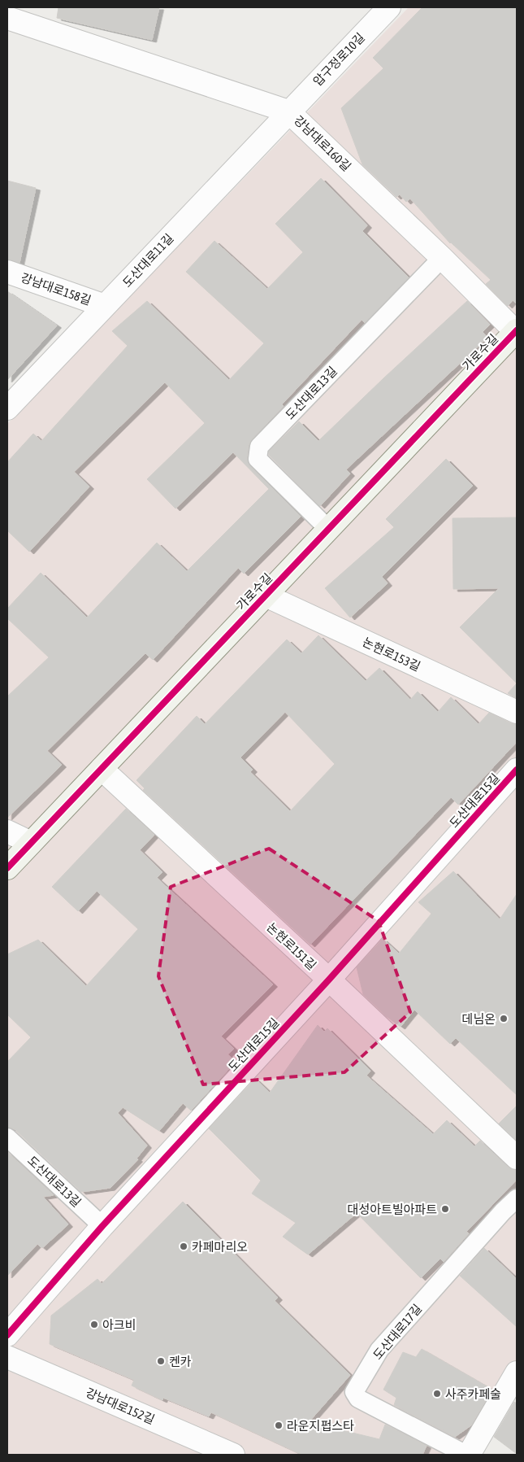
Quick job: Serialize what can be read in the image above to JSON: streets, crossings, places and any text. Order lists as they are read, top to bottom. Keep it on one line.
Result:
{"streets":{"street":["압구정로10길","강남대로160길","도산대로11길","강남대로158길","가로수길","논현로153길","도산대로15길","논현로151길","강남대로152길"],"lane":["도산대로13길","도산대로17길"]},"crossings":[["압구정로10길","강남대로160길"],["압구정로10길","도산대로11길"],["강남대로160길","도산대로11길"],["강남대로160길","가로수길"],["강남대로160길","도산대로13길"],["도산대로11길","강남대로158길"],["가로수길","도산대로13길"],["가로수길","논현로153길"],["가로수길","논현로151길"],["도산대로13길","도산대로15길"],["도산대로15길","논현로151길"]],"places":["데님온","대성아트빌아파트","카페마리오","아크비","켄카","사주카페술","라운지펍스타"]}
